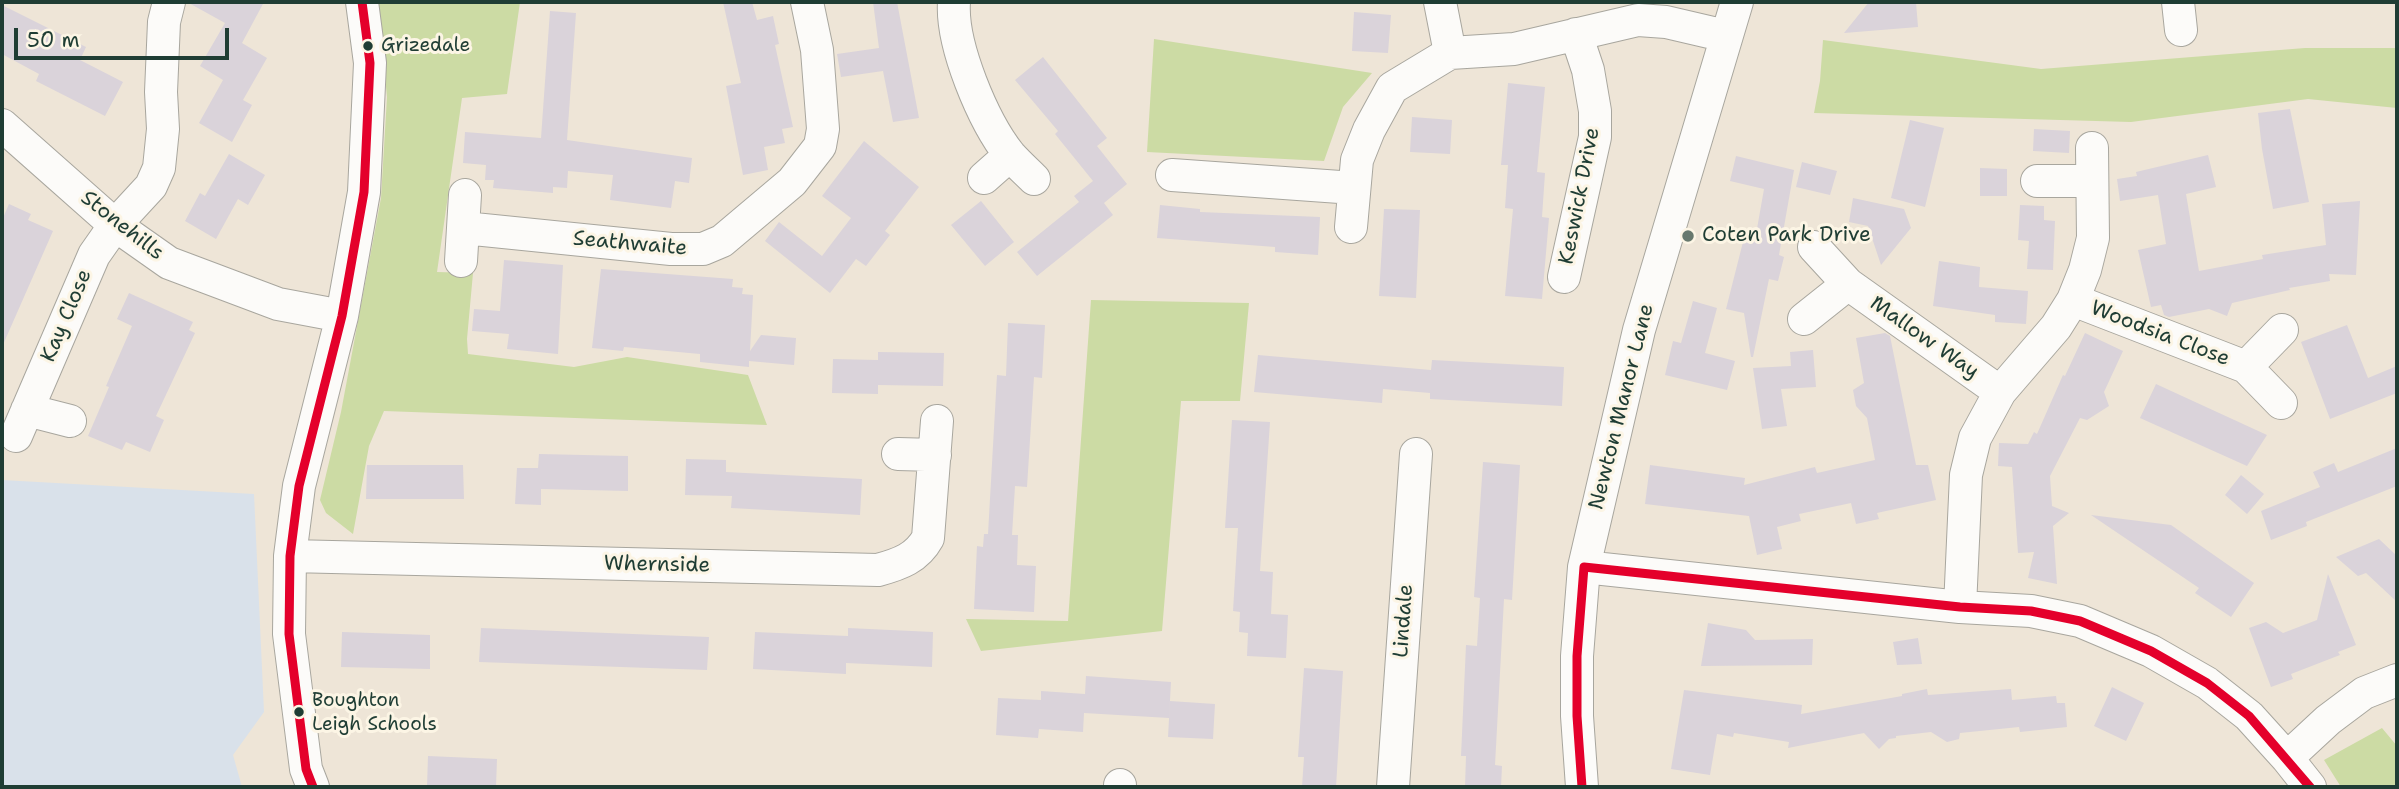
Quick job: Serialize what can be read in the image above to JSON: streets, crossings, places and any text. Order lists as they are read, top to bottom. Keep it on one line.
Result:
{"streets":{"street":["Keswick Drive","Stonehills","Seathwaite","Kay Close","Woodsia Close","Mallow Way","Newton Manor Lane","Whernside","Lindale"]},"crossings":[["Stonehills","Kay Close"],["Woodsia Close","Mallow Way"]],"places":["Grizedale","Coten Park Drive","Boughton Leigh Schools"],"scale_bar":"50 m"}
